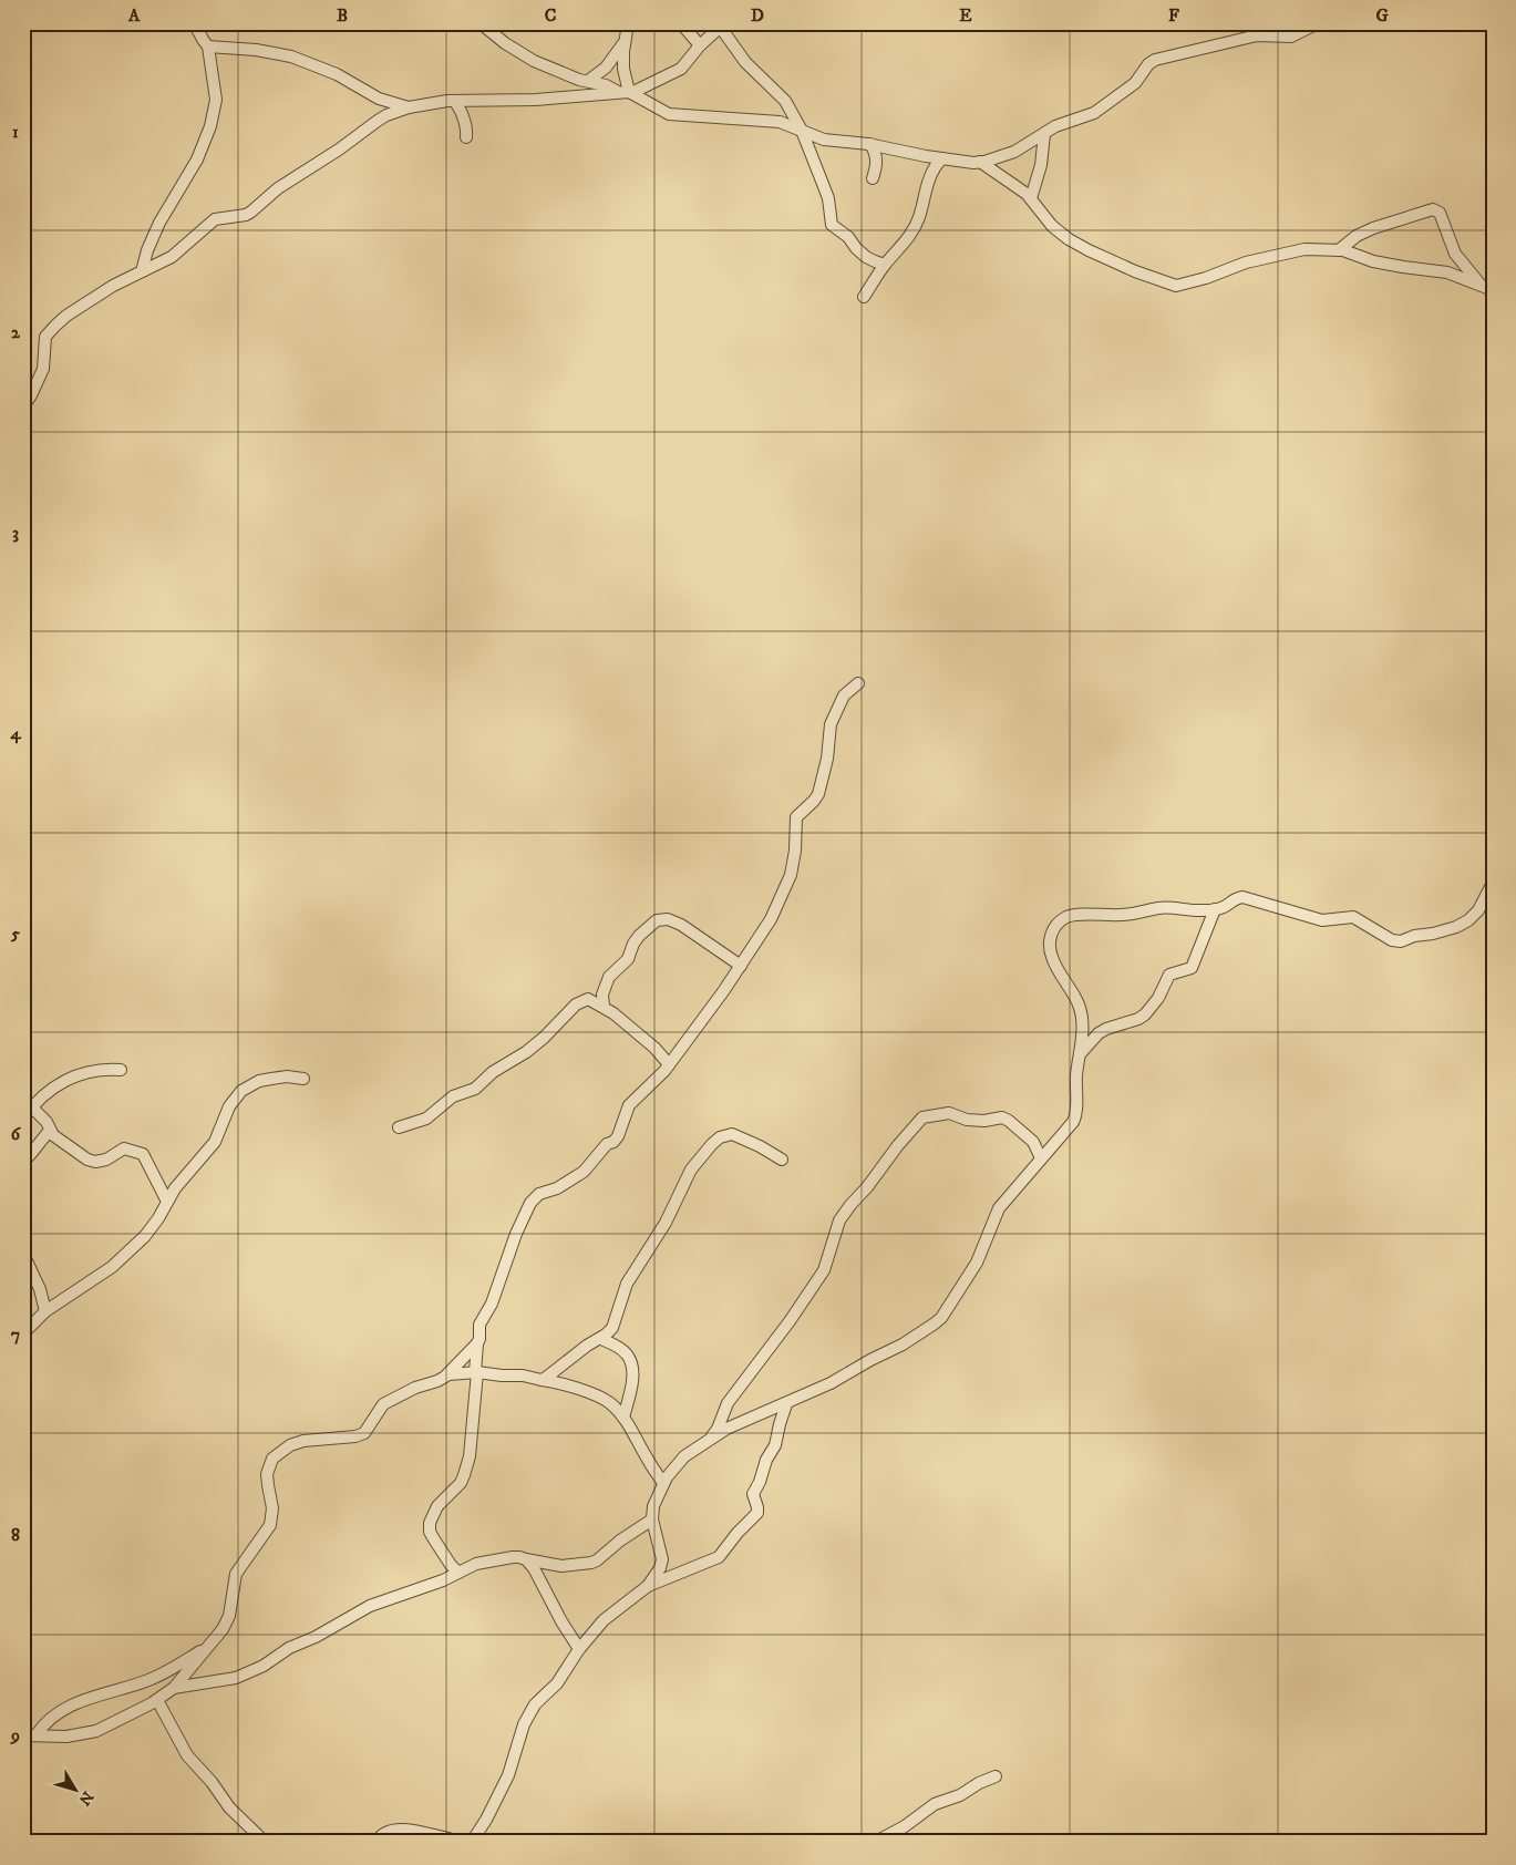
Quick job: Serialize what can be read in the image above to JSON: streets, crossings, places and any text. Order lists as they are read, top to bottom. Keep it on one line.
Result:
{"north":"bottom right","grid":{"columns":["A","B","C","D","E","F","G"],"rows":["1","2","3","4","5","6","7","8","9"]}}
